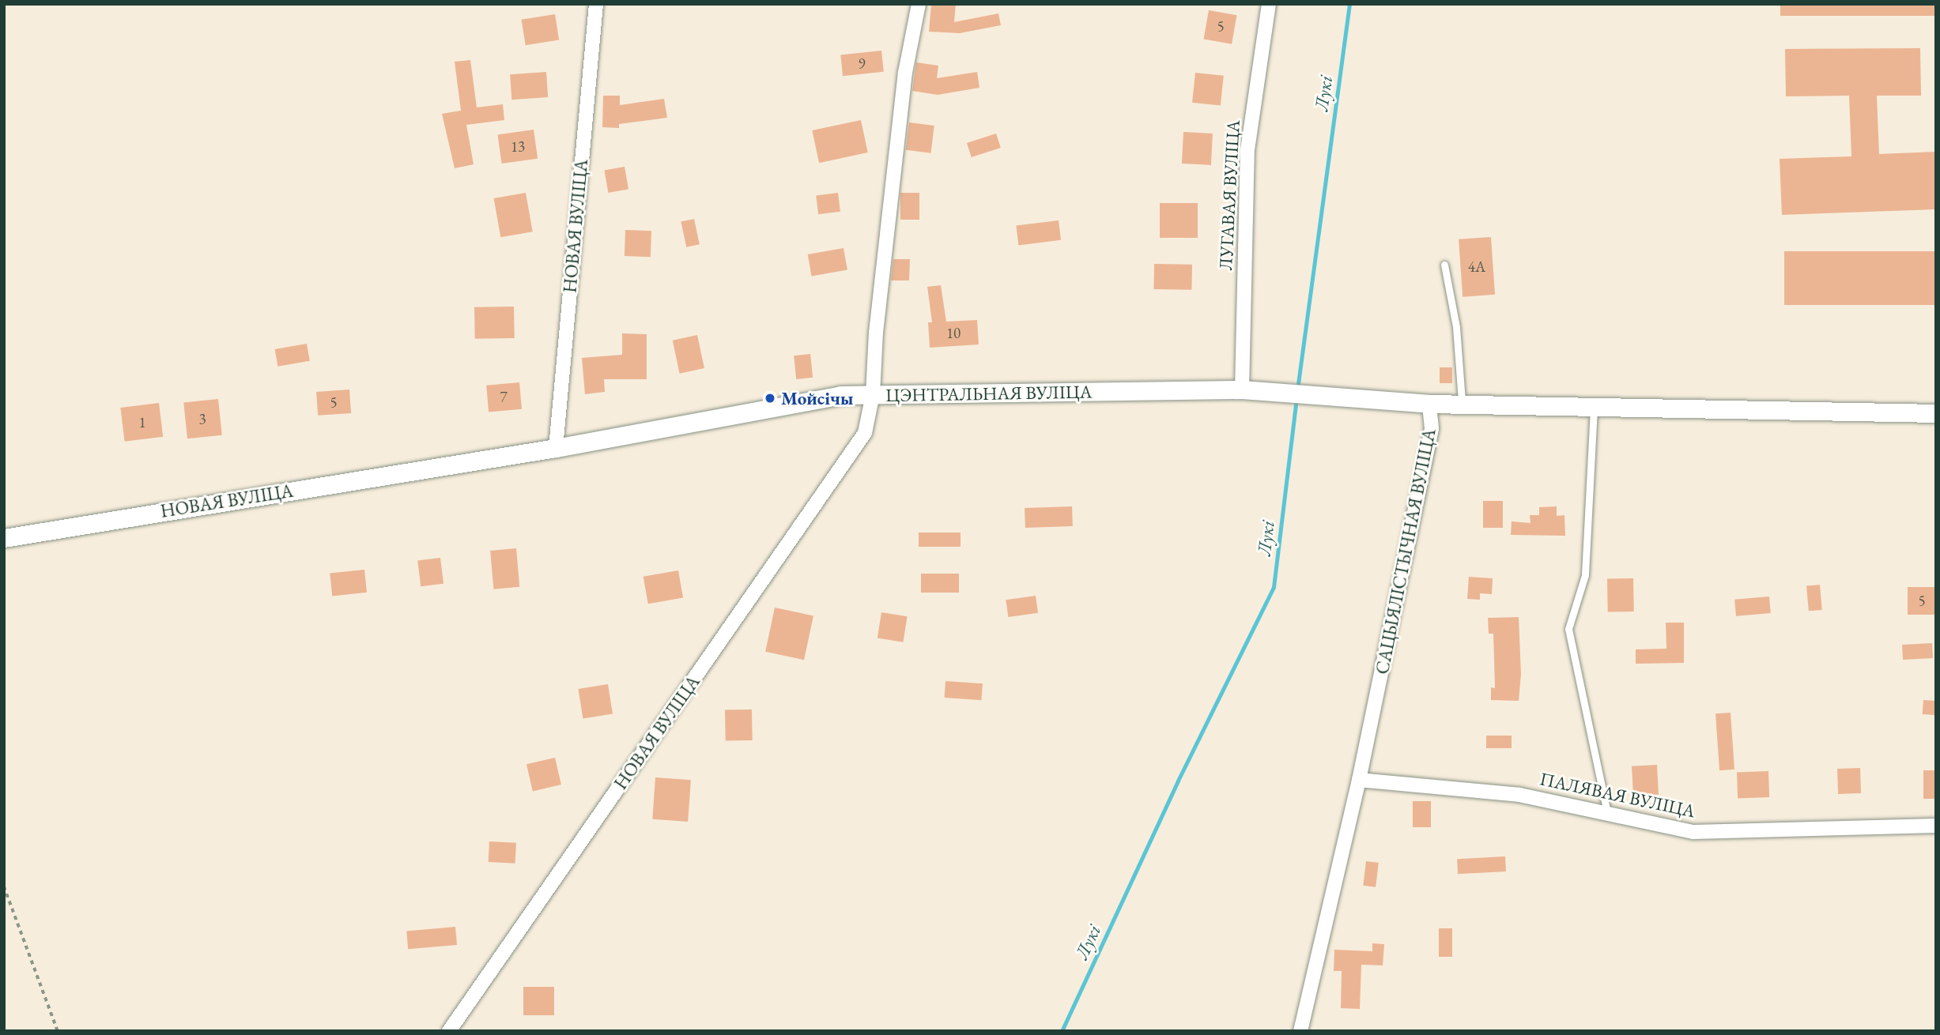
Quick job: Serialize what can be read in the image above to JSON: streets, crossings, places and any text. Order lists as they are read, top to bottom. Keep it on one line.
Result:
{"streets":{"street":["ЛУГАВАЯ ВУЛІЦА","НОВАЯ ВУЛІЦА","ЦЭНТРАЛЬНАЯ ВУЛІЦА","САЦЫЯЛІСТЫЧНАЯ ВУЛІЦА","ПАЛЯВАЯ ВУЛІЦА"]},"crossings":[["ЛУГАВАЯ ВУЛІЦА","ЦЭНТРАЛЬНАЯ ВУЛІЦА"],["НОВАЯ ВУЛІЦА","ЦЭНТРАЛЬНАЯ ВУЛІЦА"],["ЦЭНТРАЛЬНАЯ ВУЛІЦА","САЦЫЯЛІСТЫЧНАЯ ВУЛІЦА"],["САЦЫЯЛІСТЫЧНАЯ ВУЛІЦА","ПАЛЯВАЯ ВУЛІЦА"]],"water":["Лукі"],"places":["Мойсічы"],"house_numbers":["5","9","13","4А","10","7","5","3","1","5"]}
